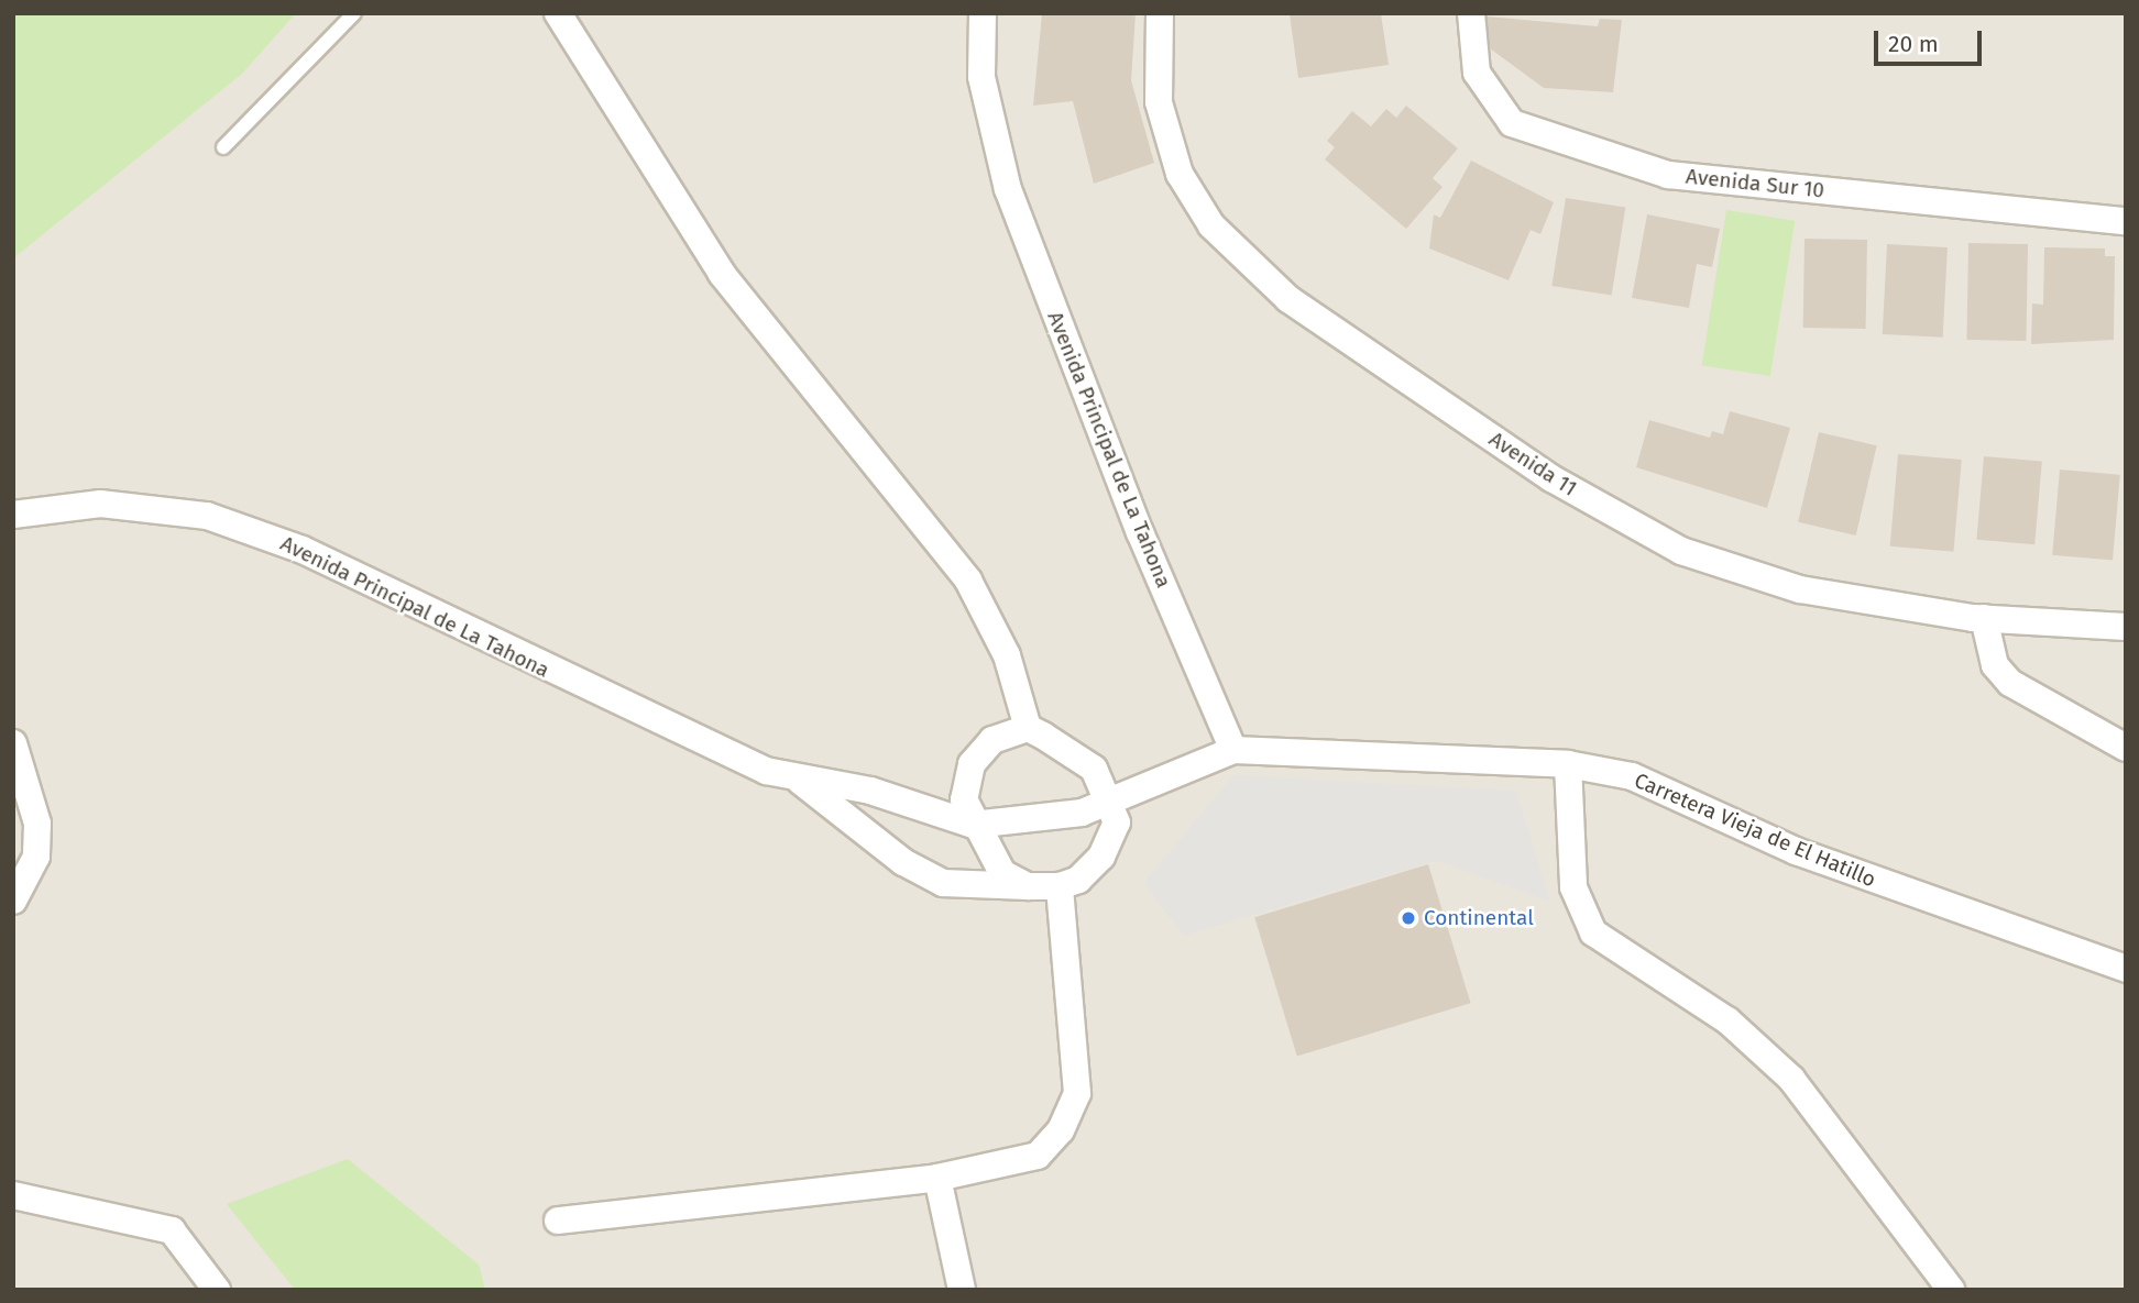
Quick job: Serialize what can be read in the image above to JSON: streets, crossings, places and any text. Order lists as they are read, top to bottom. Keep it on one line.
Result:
{"streets":{"street":["Avenida Sur 10","Avenida Principal de La Tahona","Avenida 11","Carretera Vieja de El Hatillo"]},"crossings":[["Avenida Principal de La Tahona","Carretera Vieja de El Hatillo"]],"places":["Continental"],"scale_bar":"20 m"}
